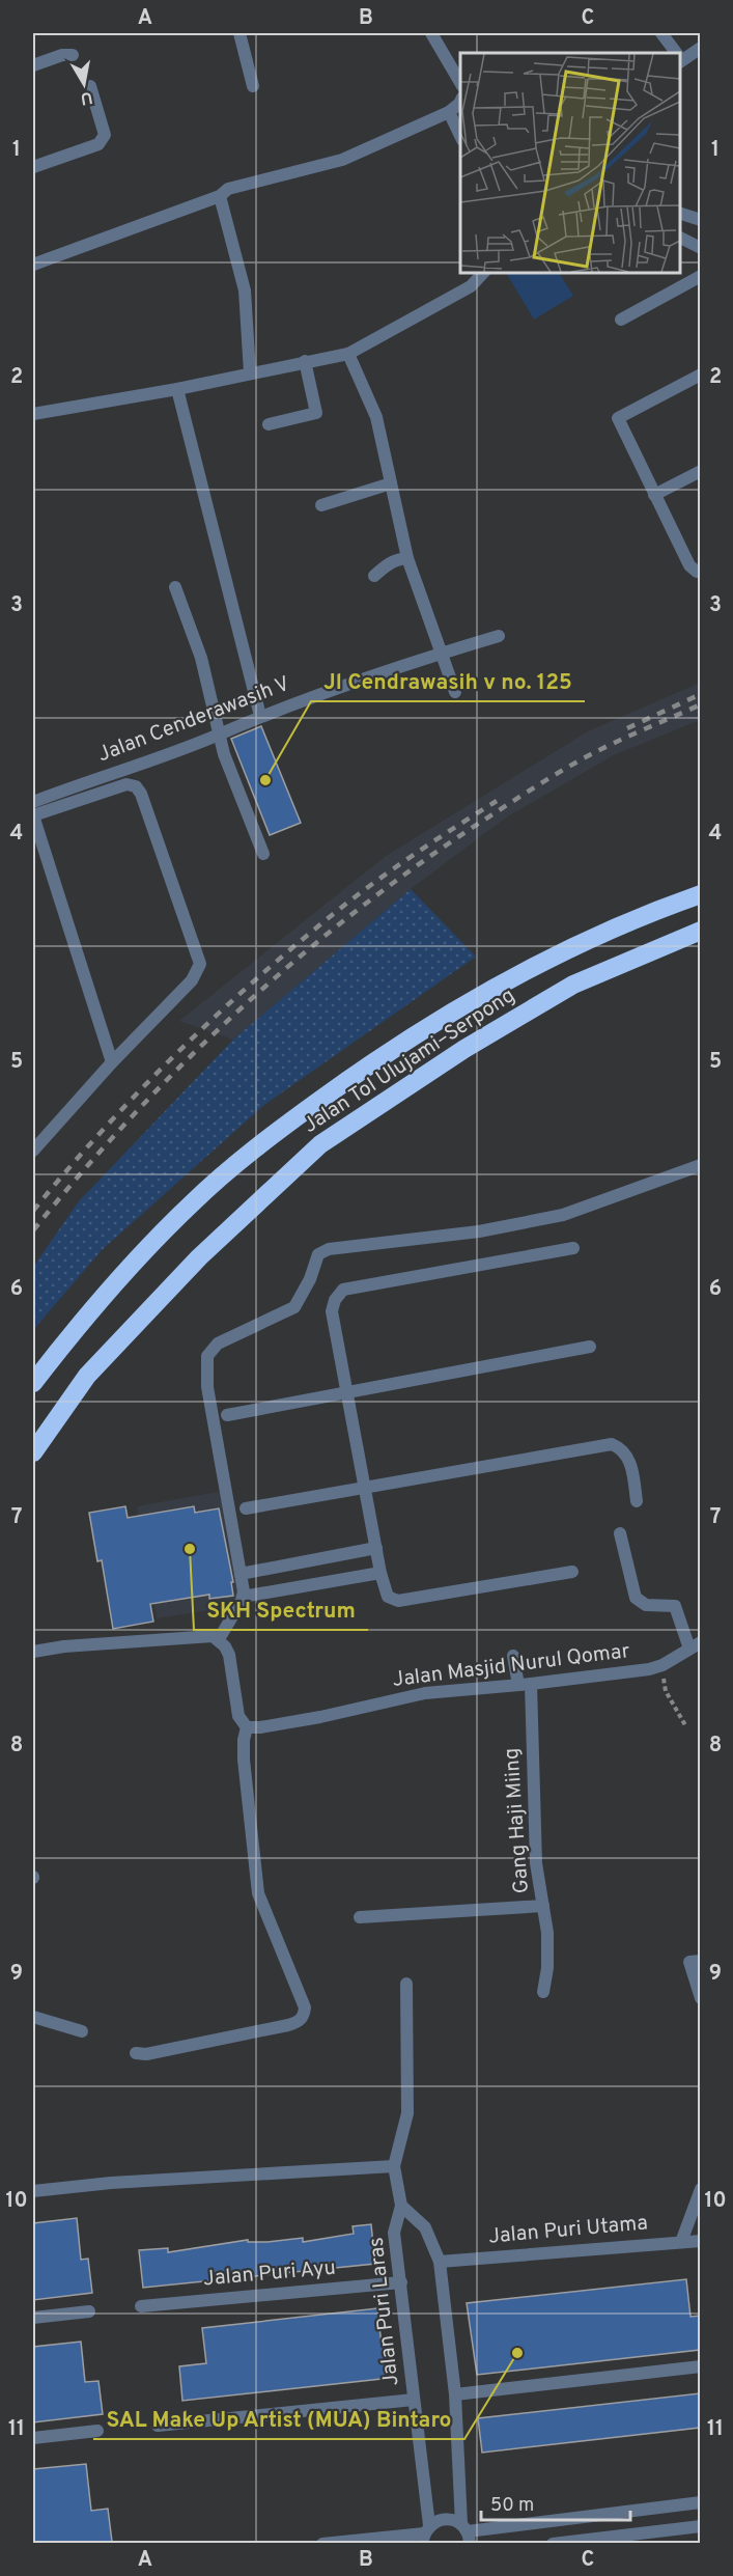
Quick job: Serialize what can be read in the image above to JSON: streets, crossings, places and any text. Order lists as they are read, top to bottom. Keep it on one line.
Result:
{"streets":{"highway":["Jalan Tol Ulujami–Serpong"],"street":["Jalan Cenderawasih V","Jalan Masjid Nurul Qomar","Gang Haji Miing","Jalan Puri Utama","Jalan Puri Ayu","Jalan Puri Laras"]},"crossings":[["Jalan Masjid Nurul Qomar","Gang Haji Miing"],["Jalan Puri Ayu","Jalan Puri Laras"]],"places":["Jl Cendrawasih v no. 125","SKH Spectrum","SAL Make Up Artist (MUA) Bintaro"],"scale_bar":"50 m","north":"bottom","grid":{"columns":["A","B","C"],"rows":["1","2","3","4","5","6","7","8","9","10","11"]}}
